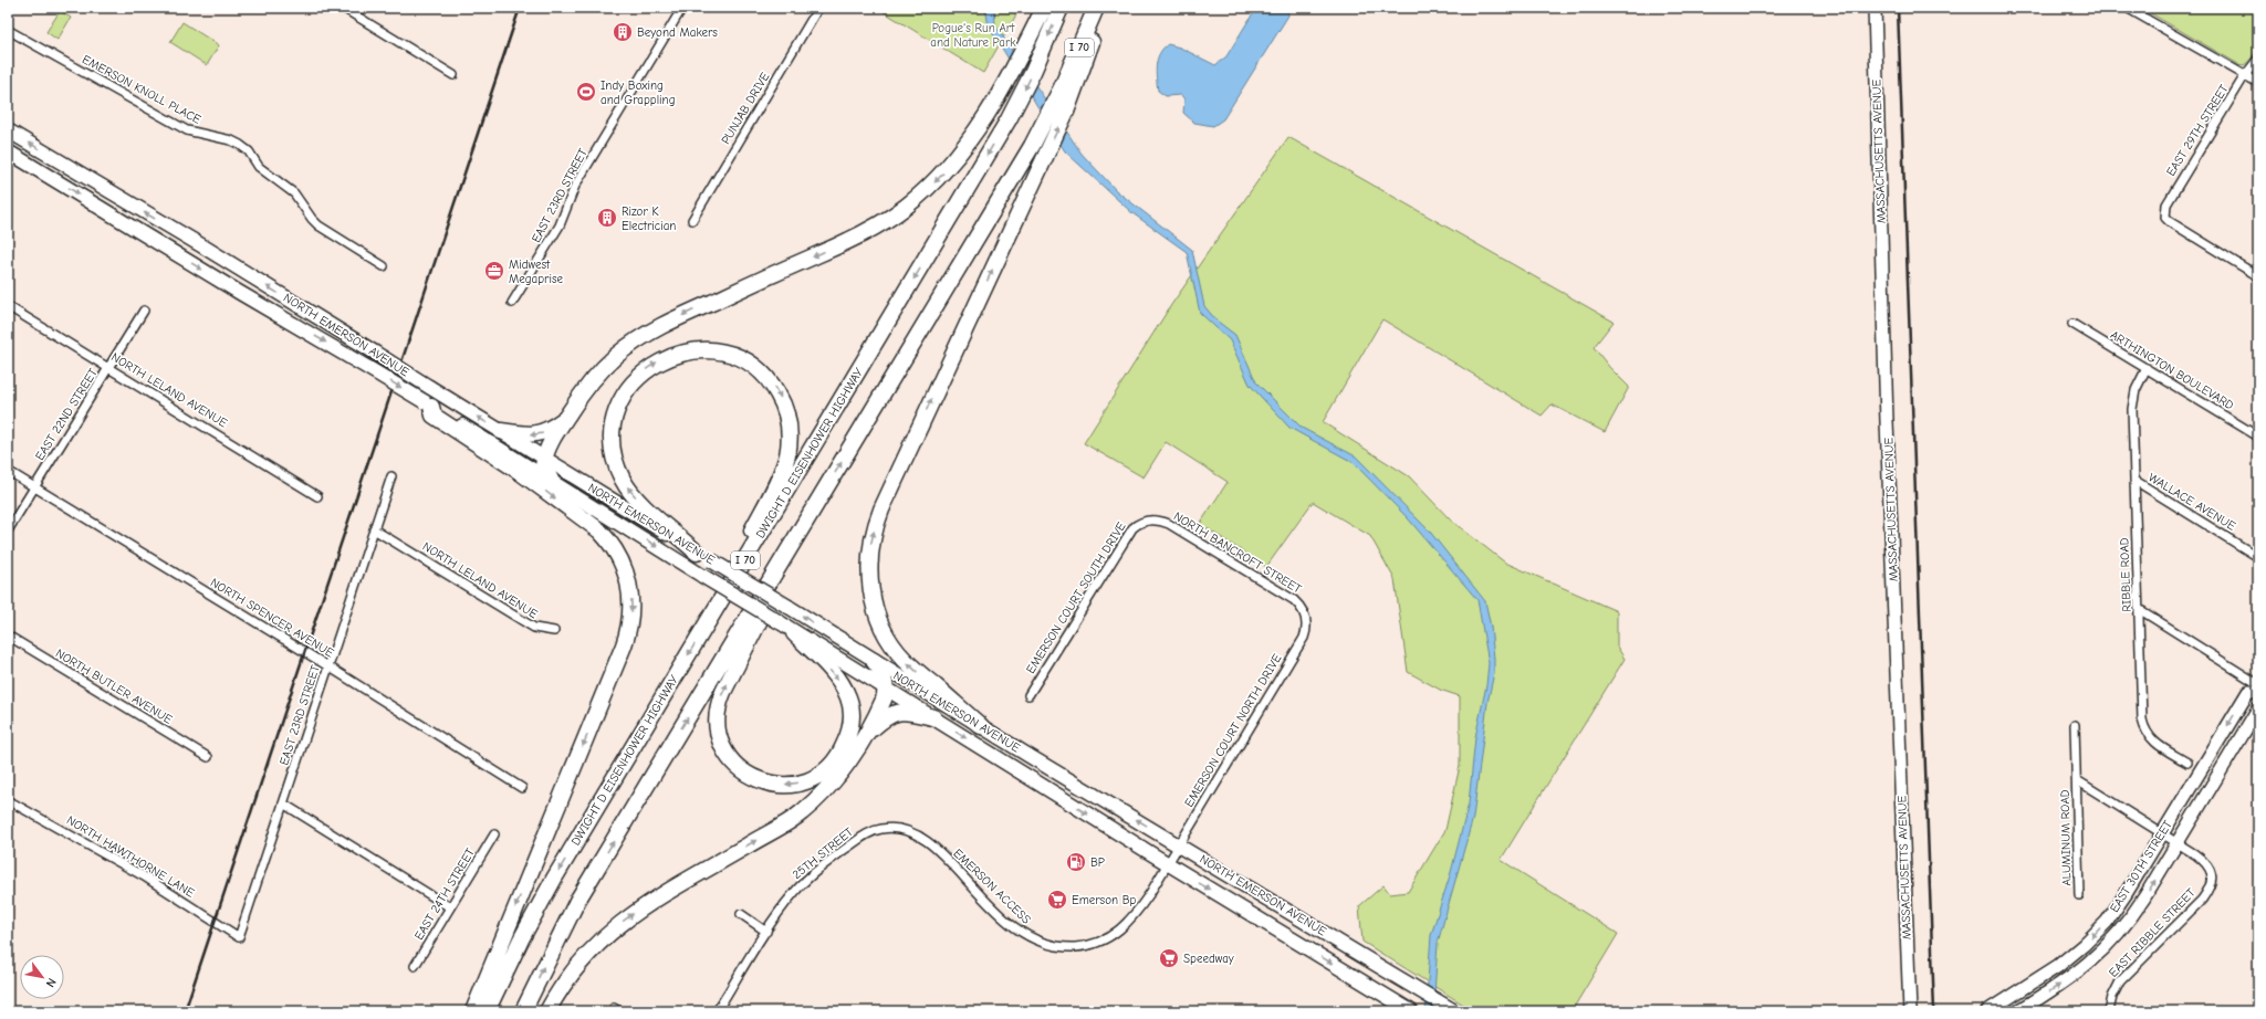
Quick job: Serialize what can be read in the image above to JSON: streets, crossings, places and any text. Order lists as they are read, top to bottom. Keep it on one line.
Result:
{"streets":{"highway":["I 70","DWIGHT D EISENHOWER HIGHWAY"],"main road":["MASSACHUSETTS AVENUE","NORTH EMERSON AVENUE","EAST 30TH STREET"],"street":["EMERSON KNOLL PLACE","PUNJAB DRIVE","EAST 29TH STREET","EAST 23RD STREET","ARTHINGTON BOULEVARD","NORTH LELAND AVENUE","EAST 22ND STREET","WALLACE AVENUE","NORTH BANCROFT STREET","RIBBLE ROAD","EMERSON COURT SOUTH DRIVE","NORTH SPENCER AVENUE","NORTH BUTLER AVENUE","EMERSON COURT NORTH DRIVE","ALUMINUM ROAD","25TH STREET","NORTH HAWTHORNE LANE","EMERSON ACCESS","EAST 24TH STREET","EAST RIBBLE STREET"]},"crossings":[["EAST 23RD STREET","NORTH LELAND AVENUE"],["EAST 23RD STREET","NORTH SPENCER AVENUE"],["EAST 23RD STREET","NORTH HAWTHORNE LANE"],["NORTH EMERSON AVENUE","EMERSON COURT NORTH DRIVE"],["NORTH EMERSON AVENUE","EMERSON ACCESS"],["ARTHINGTON BOULEVARD","RIBBLE ROAD"],["NORTH LELAND AVENUE","EAST 22ND STREET"],["EAST 22ND STREET","NORTH SPENCER AVENUE"],["WALLACE AVENUE","RIBBLE ROAD"],["NORTH BANCROFT STREET","EMERSON COURT SOUTH DRIVE"],["NORTH BANCROFT STREET","EMERSON COURT NORTH DRIVE"],["EMERSON COURT NORTH DRIVE","EMERSON ACCESS"],["25TH STREET","EMERSON ACCESS"],["EAST 30TH STREET","EAST RIBBLE STREET"]],"parks":["Pogue's Run Art and Nature Park"],"places":{"building":["Beyond Makers","Rizor K Electrician"],"sports":["Indy Boxing and Grappling"],"office":["Midwest Megaprise"],"fuel station":["BP"],"supermarket":["Emerson Bp","Speedway"]},"north":"bottom right"}
